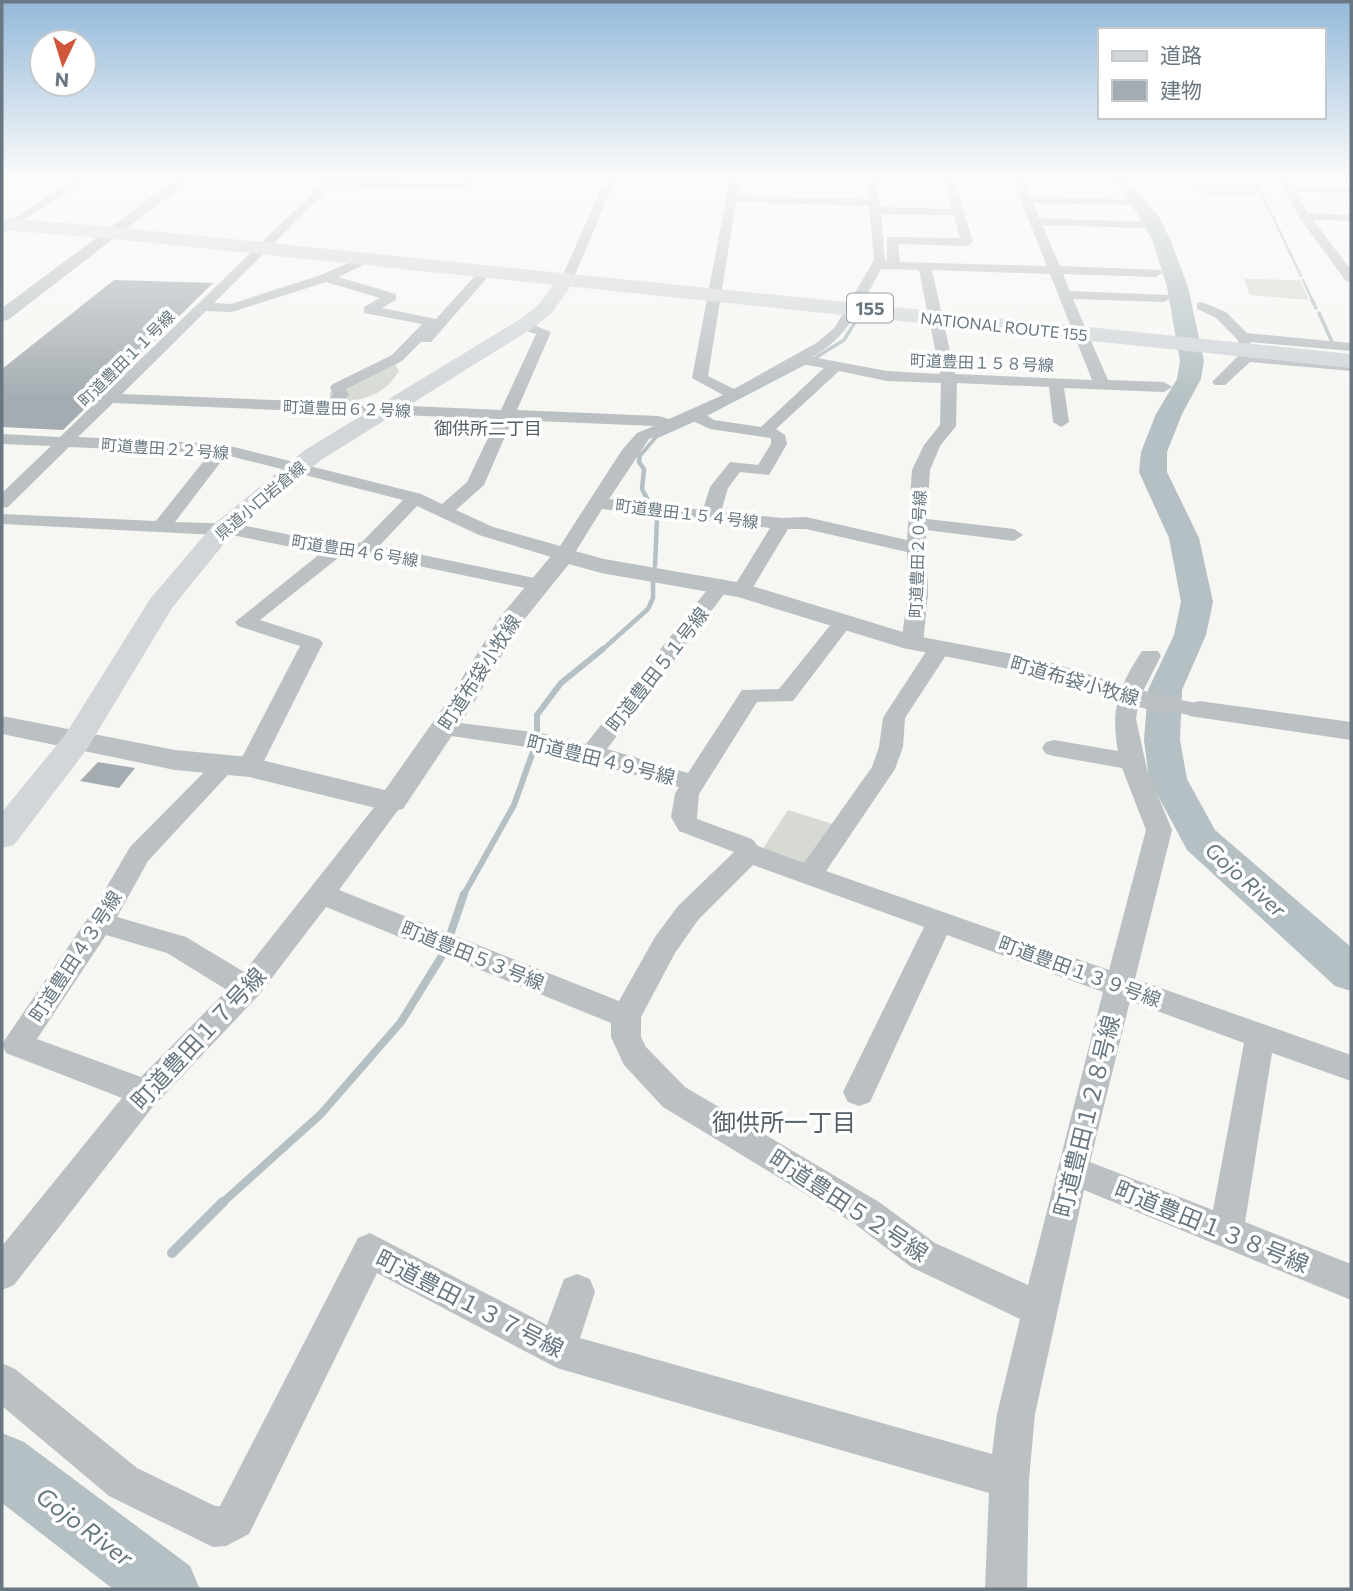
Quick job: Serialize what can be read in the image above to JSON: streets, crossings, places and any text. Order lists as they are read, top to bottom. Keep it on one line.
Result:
{"streets":{"highway":["155","NATIONAL ROUTE 155"],"main road":["県道小口岩倉線"],"street":["町道豊田１１号線","町道豊田１５８号線","町道豊田６２号線","町道豊田２２号線","町道豊田１５４号線","町道豊田４６号線","町道豊田２０号線","町道豊田５１号線","町道布袋小牧線","町道豊田４９号線","町道豊田５３号線","町道豊田４３号線","町道豊田１３９号線","町道豊田１７号線","町道豊田１２８号線","町道豊田５２号線","町道豊田１３８号線","町道豊田１３７号線"]},"crossings":[["NATIONAL ROUTE 155","県道小口岩倉線"],["NATIONAL ROUTE 155","町道豊田２０号線"],["町道豊田１１号線","町道豊田６２号線"],["町道豊田１１号線","町道豊田２２号線"],["町道豊田１５８号線","町道豊田２０号線"],["町道豊田６２号線","県道小口岩倉線"],["町道豊田２２号線","県道小口岩倉線"],["町道豊田２２号線","町道布袋小牧線"],["県道小口岩倉線","町道豊田４６号線"],["町道豊田１５４号線","町道豊田５１号線"],["町道豊田１５４号線","町道布袋小牧線"],["町道豊田４６号線","町道布袋小牧線"],["町道豊田４６号線","町道豊田４３号線"],["町道豊田２０号線","町道布袋小牧線"],["町道豊田５１号線","町道布袋小牧線"],["町道豊田５１号線","町道豊田４９号線"],["町道布袋小牧線","町道豊田４９号線"],["町道布袋小牧線","町道豊田１７号線"],["町道布袋小牧線","町道豊田１２８号線"],["町道豊田４９号線","町道豊田１３９号線"],["町道豊田５３号線","町道豊田１７号線"],["町道豊田５３号線","町道豊田５２号線"],["町道豊田４３号線","町道豊田１７号線"],["町道豊田１３９号線","町道豊田１２８号線"],["町道豊田１２８号線","町道豊田５２号線"],["町道豊田１２８号線","町道豊田１３８号線"],["町道豊田１２８号線","町道豊田１３７号線"]],"districts":["御供所二丁目","御供所一丁目"],"water":["Gojo River"],"legend":["道路","建物"],"north":"bottom"}
